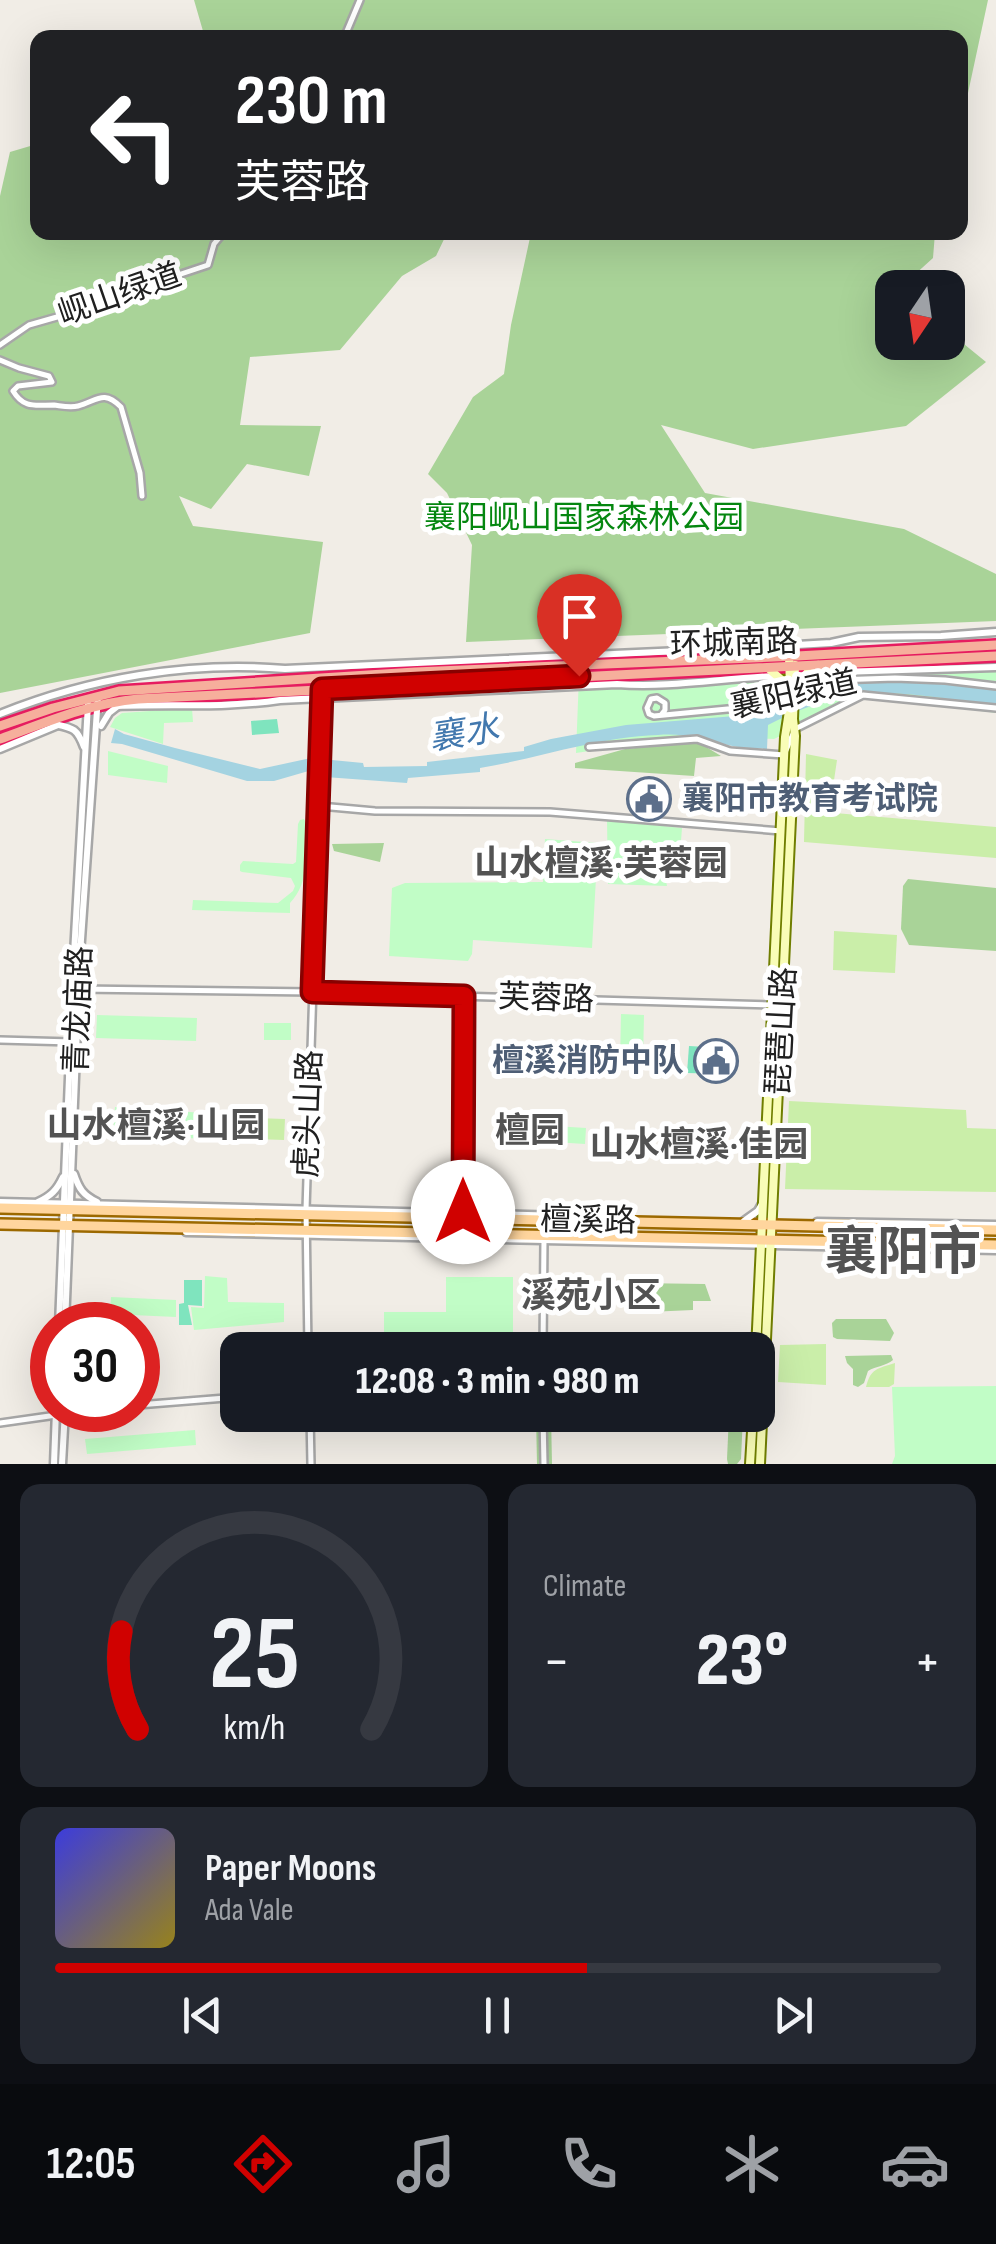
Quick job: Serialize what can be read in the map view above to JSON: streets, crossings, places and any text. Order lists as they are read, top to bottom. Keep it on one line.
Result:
{"streets":{"highway":["环城南路"],"main road":["琵琶山路","檀溪路"],"street":["岘山绿道","襄阳绿道","芙蓉路","青龙庙路","虎头山路"]},"crossings":[["环城南路","青龙庙路"],["环城南路","虎头山路"],["襄阳绿道","琵琶山路"],["芙蓉路","青龙庙路"],["芙蓉路","琵琶山路"],["芙蓉路","虎头山路"],["青龙庙路","檀溪路"],["琵琶山路","檀溪路"],["虎头山路","檀溪路"]],"districts":["山水檀溪·芙蓉园","山水檀溪·山园","檀园","山水檀溪·佳园","襄阳市","溪苑小区"],"water":["襄水"],"parks":["襄阳岘山国家森林公园"],"places":{"public building":["襄阳市教育考试院","檀溪消防中队"]},"north":"bottom","page":{"turn":["230 m","芙蓉路"],"limit":"30","trip":"12:08 · 3 min · 980 m","tile":"Climate","heat":["−","23°","+"],"song":["Paper Moons","Ada Vale"],"tabs":"12:05","gauge":["25","km/h"]}}
